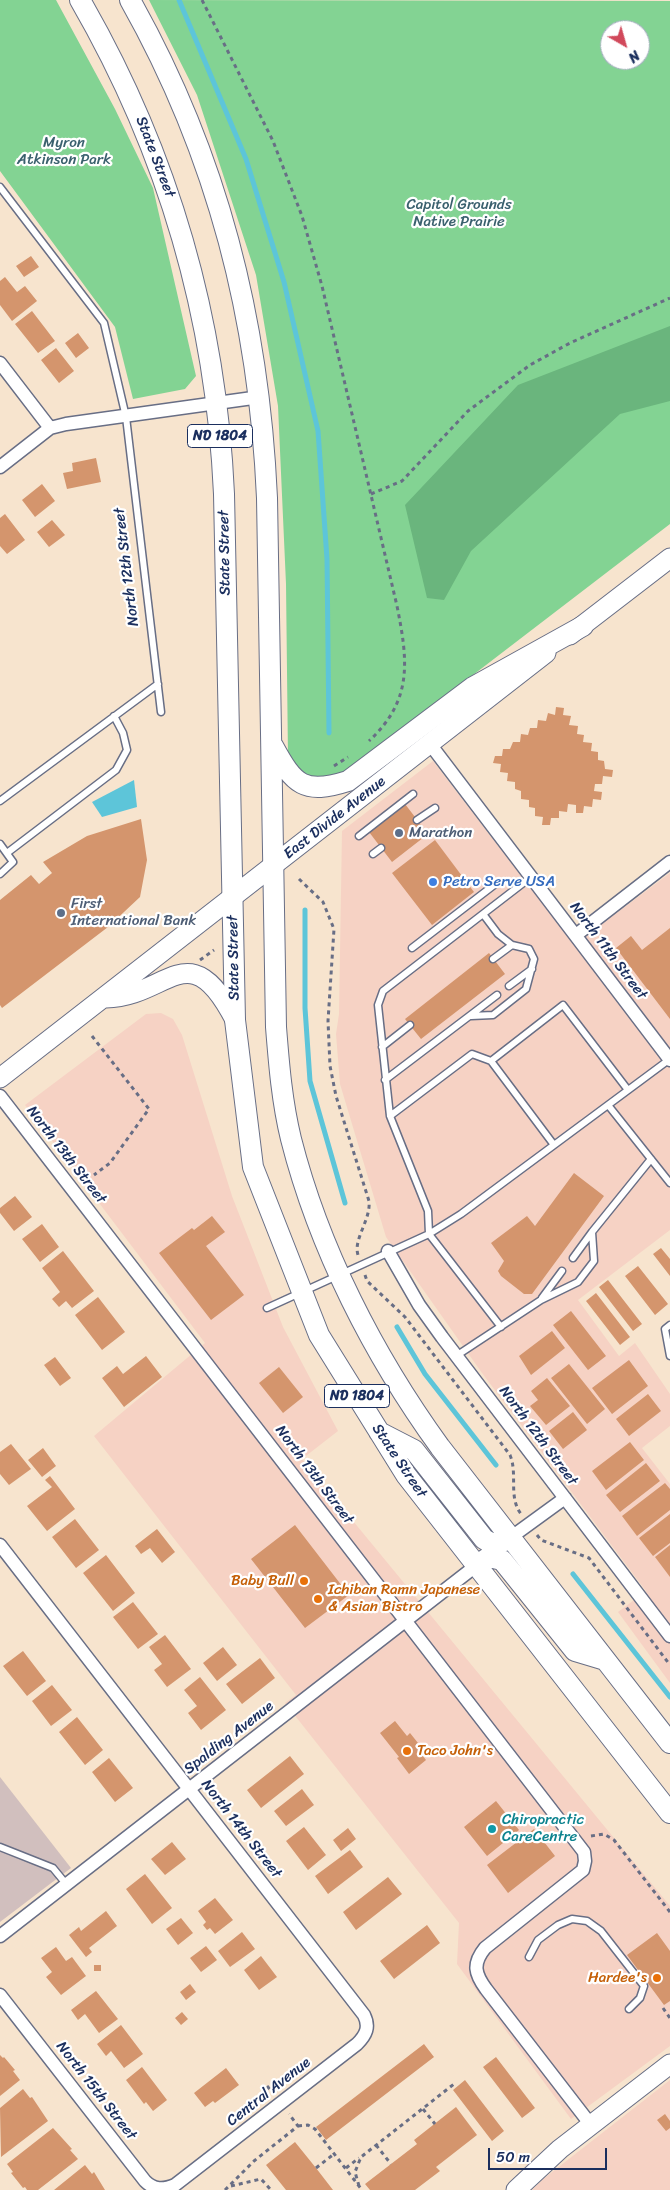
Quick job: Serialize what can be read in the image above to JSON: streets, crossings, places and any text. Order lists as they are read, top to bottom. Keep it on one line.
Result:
{"streets":{"main road":["State Street","ND 1804"],"street":["North 12th Street","East Divide Avenue","North 11th Street","North 13th Street","Spalding Avenue","North 14th Street","North 15th Street","Central Avenue"]},"crossings":[["State Street","East Divide Avenue"],["State Street","Spalding Avenue"],["ND 1804","East Divide Avenue"],["East Divide Avenue","North 11th Street"],["North 13th Street","Spalding Avenue"],["Spalding Avenue","North 14th Street"],["North 14th Street","Central Avenue"],["North 15th Street","Central Avenue"]],"parks":["Myron Atkinson Park","Capitol Grounds Native Prairie"],"places":["Marathon","Petro Serve USA","First International Bank","Baby Bull","Ichiban Ramn Japanese & Asian Bistro","Taco John's","Chiropractic CareCentre","Hardee's"],"scale_bar":"50 m","north":"bottom right"}
